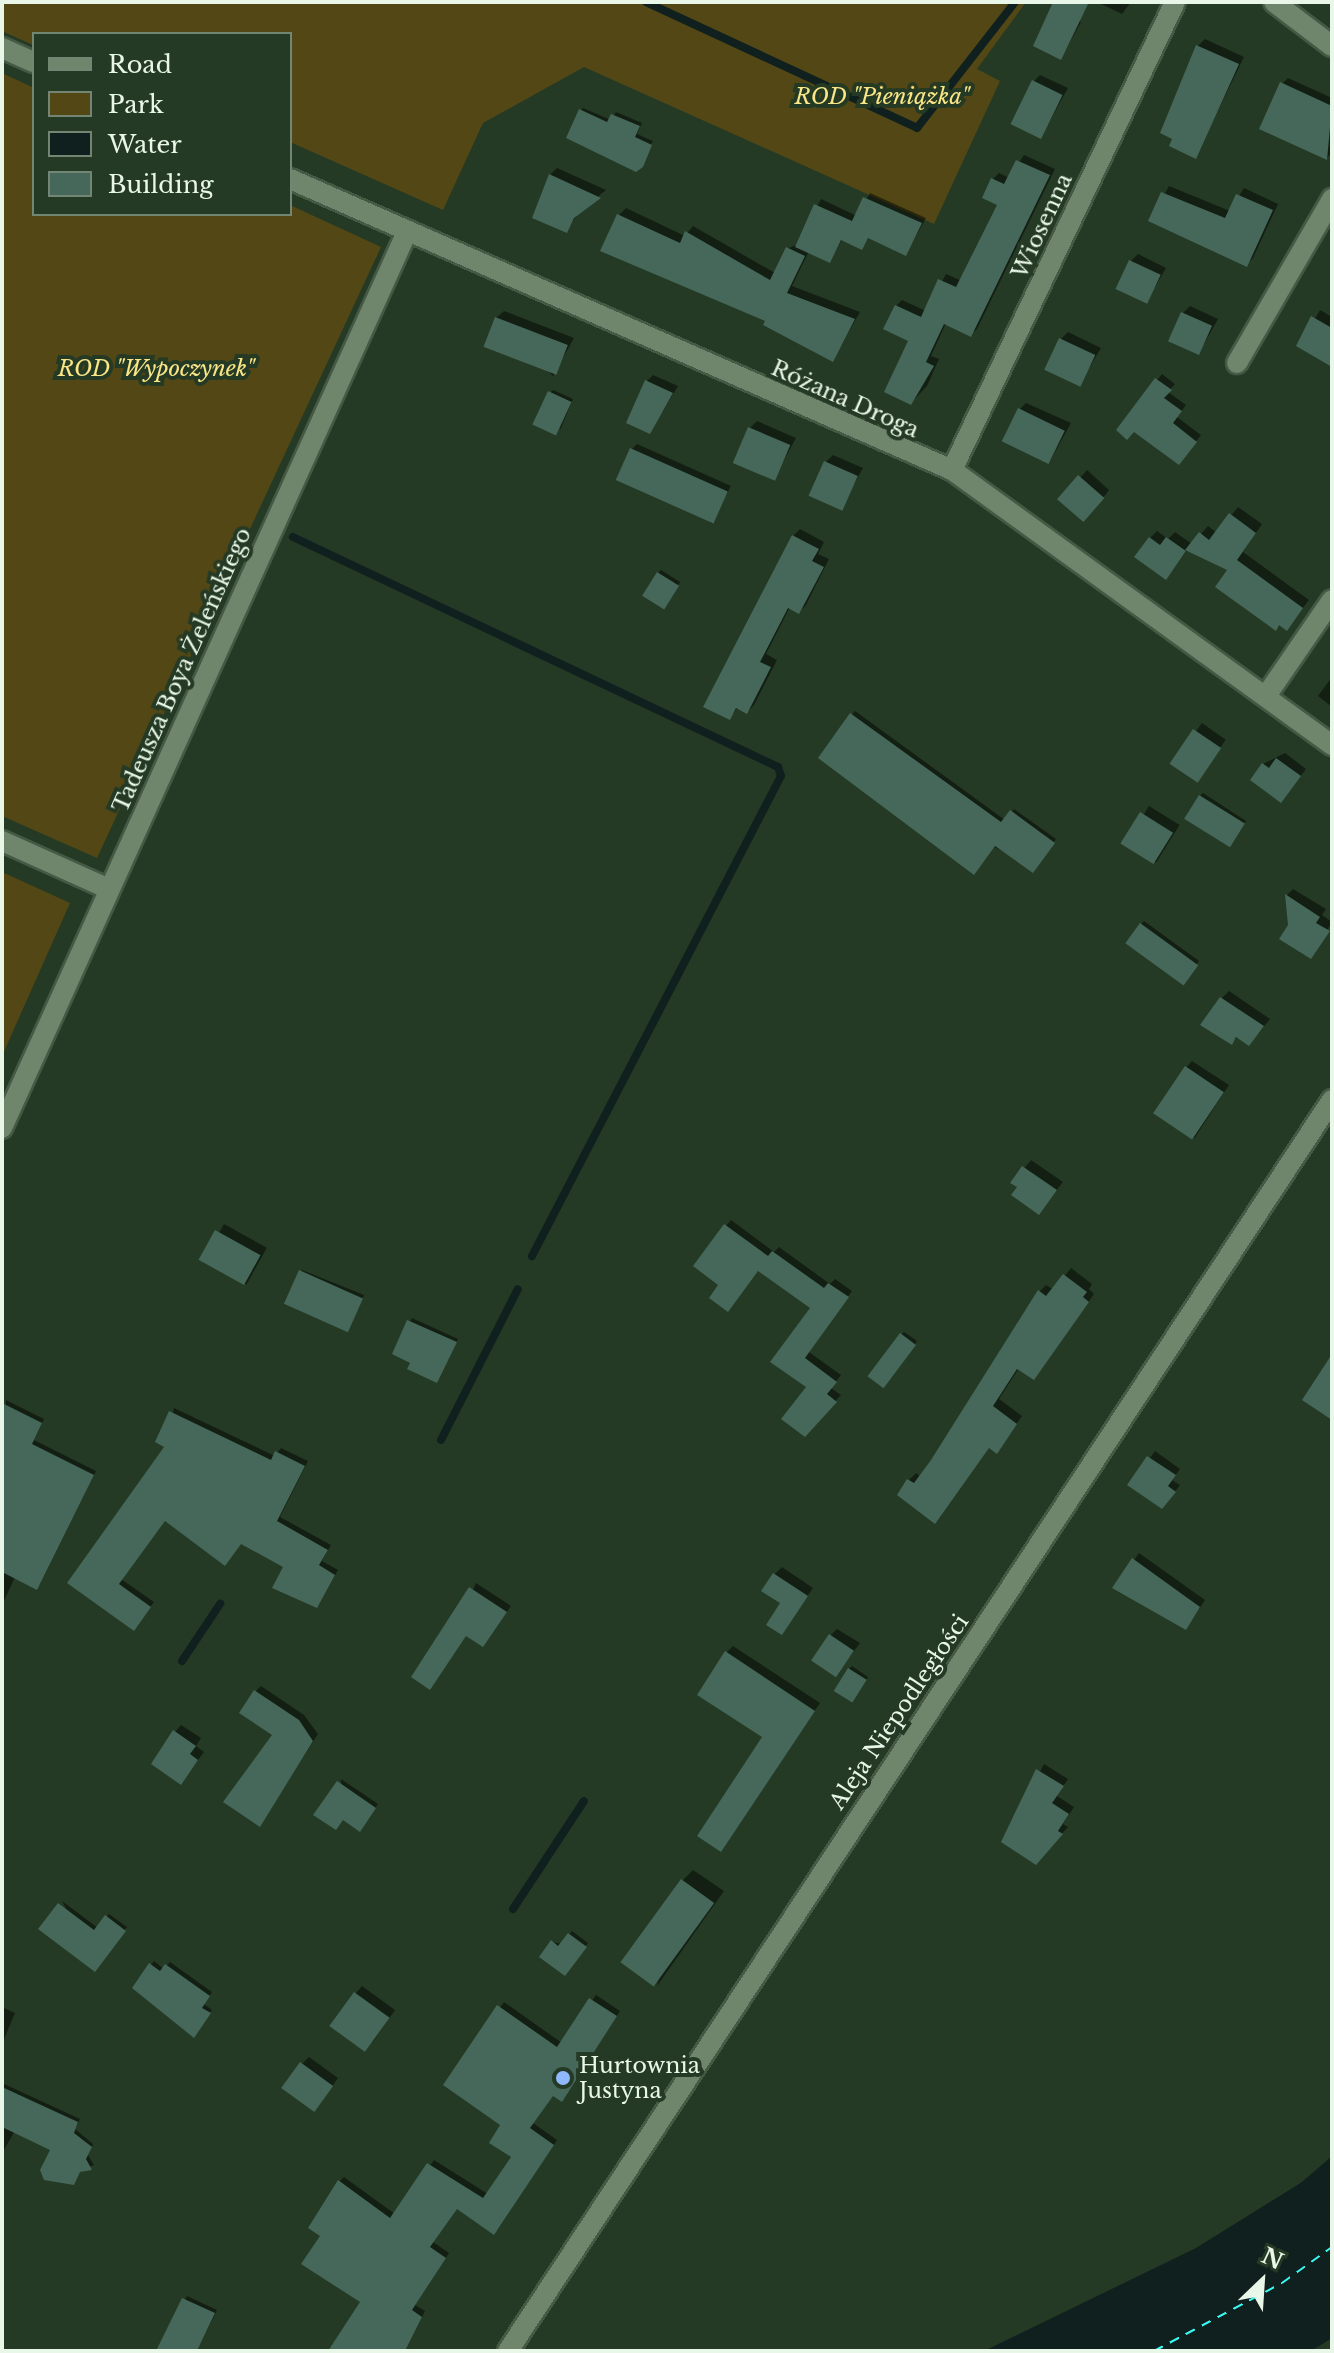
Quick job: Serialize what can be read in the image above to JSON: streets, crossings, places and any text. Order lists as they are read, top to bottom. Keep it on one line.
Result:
{"streets":{"street":["Wiosenna","Różana Droga","Tadeusza Boya Żeleńskiego","Aleja Niepodległości"]},"crossings":[["Wiosenna","Różana Droga"],["Różana Droga","Tadeusza Boya Żeleńskiego"]],"parks":["ROD \"Pieniążka\"","ROD \"Wypoczynek\""],"places":["Hurtownia Justyna"],"legend":["Road","Park","Water","Building"],"north":"top right"}
